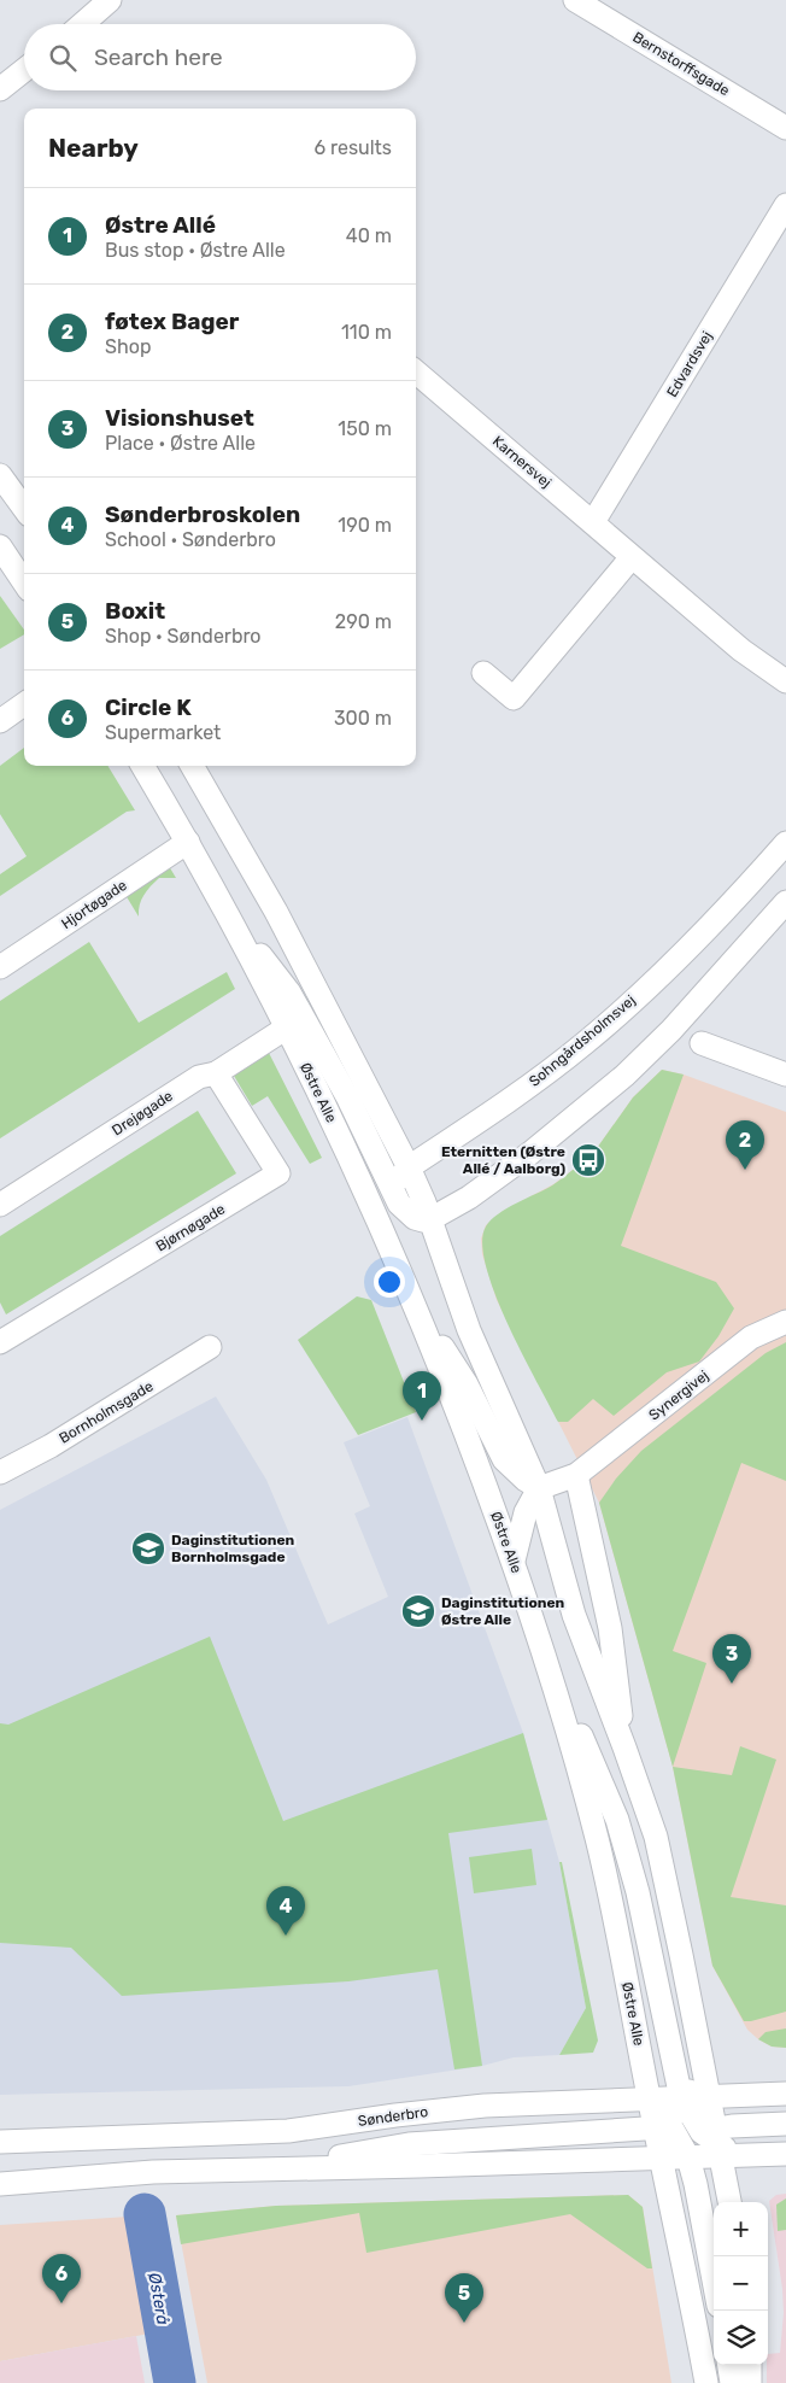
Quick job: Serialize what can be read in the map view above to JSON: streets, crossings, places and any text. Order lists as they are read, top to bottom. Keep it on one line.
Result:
{"streets":{"street":["Bernstorffsgade","Edvardsvej","Karnersvej","Hjortøgade","Sohngårdsholmsvej","Østre Alle","Drejøgade","Bjørnøgade","Synergivej","Bornholmsgade","Sønderbro"]},"crossings":[["Edvardsvej","Karnersvej"],["Hjortøgade","Østre Alle"],["Sohngårdsholmsvej","Østre Alle"],["Østre Alle","Drejøgade"],["Østre Alle","Sønderbro"],["Drejøgade","Bjørnøgade"]],"water":["Østerå"],"places":{"bus stop":["Eternitten (Østre Allé / Aalborg)"],"school or university":["Daginstitutionen Bornholmsgade","Daginstitutionen Østre Alle"]},"page":{"search":"Search here","heading":["Nearby","6 results"],"list":[{"mark":"1","name":"Østre Allé","note":"Bus stop · Østre Alle","value":"40 m"},{"mark":"2","name":"føtex Bager","note":"Shop","value":"110 m"},{"mark":"3","name":"Visionshuset","note":"Place · Østre Alle","value":"150 m"},{"mark":"4","name":"Sønderbroskolen","note":"School · Sønderbro","value":"190 m"},{"mark":"5","name":"Boxit","note":"Shop · Sønderbro","value":"290 m"},{"mark":"6","name":"Circle K","note":"Supermarket","value":"300 m"}],"pins":["2","1","3","4","6","5"],"map_buttons":["+","−"]}}
